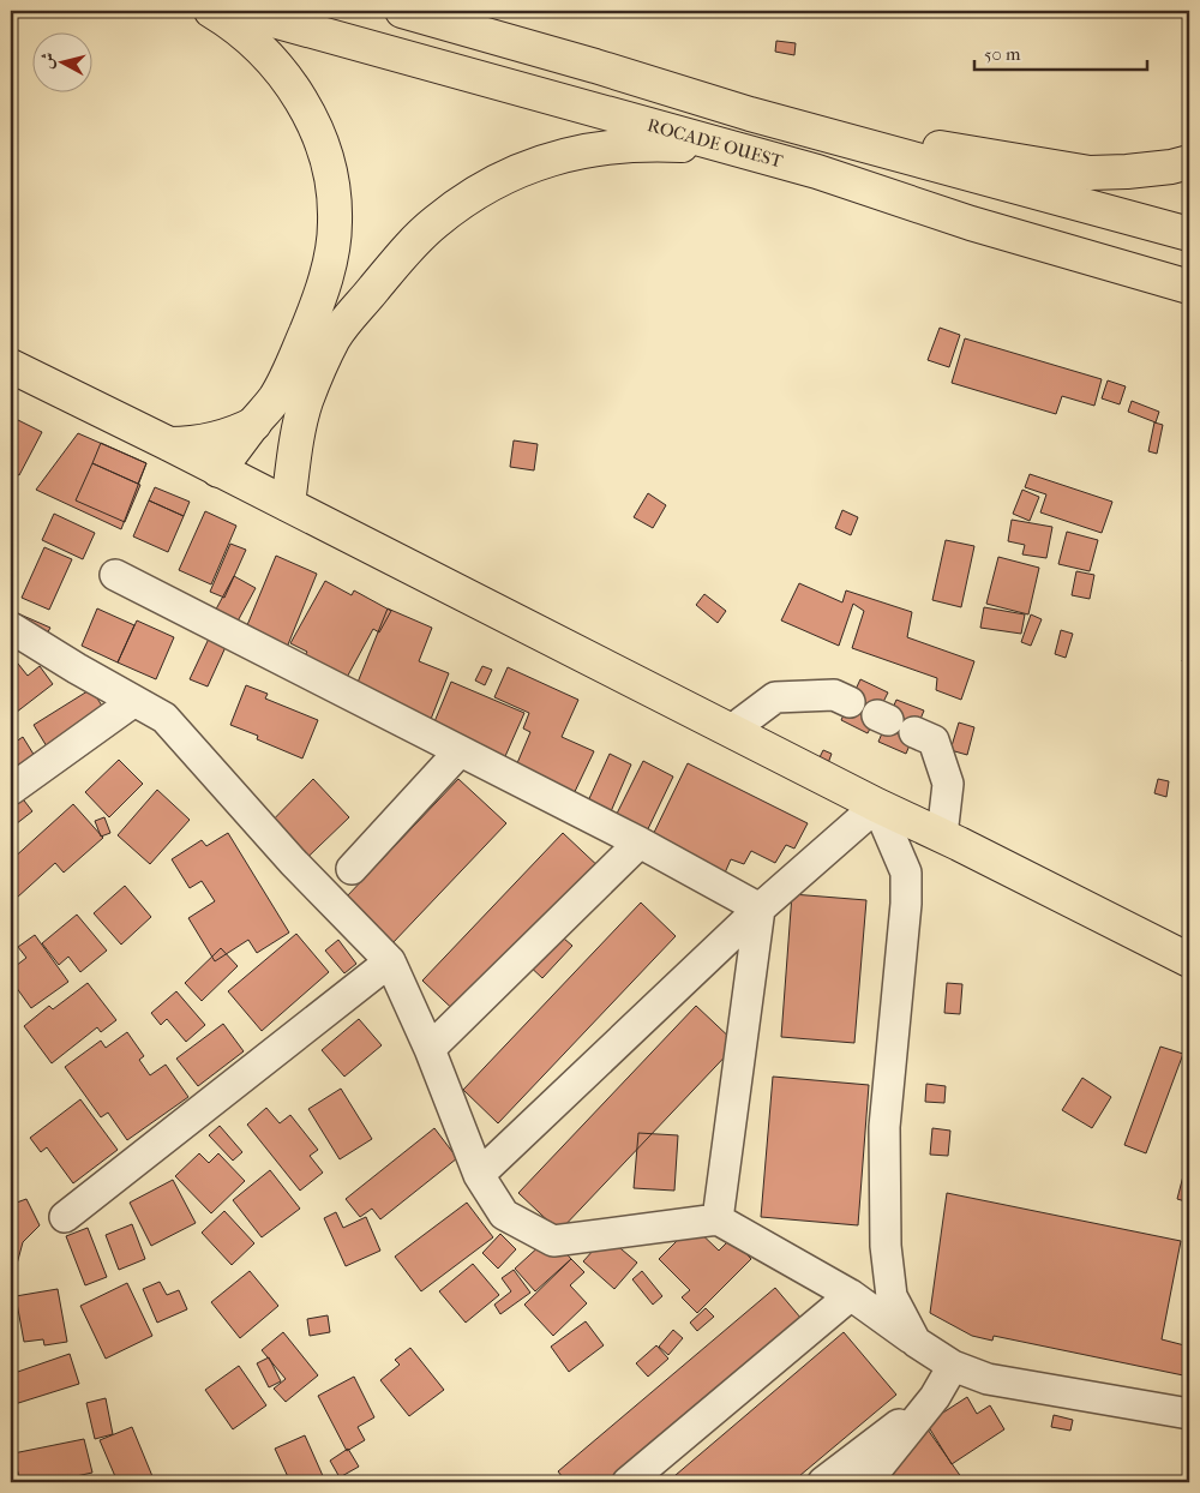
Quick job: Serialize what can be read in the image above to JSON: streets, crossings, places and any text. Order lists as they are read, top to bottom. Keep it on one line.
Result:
{"streets":{"main road":["ROCADE OUEST"]},"scale_bar":"50 m","north":"left"}
